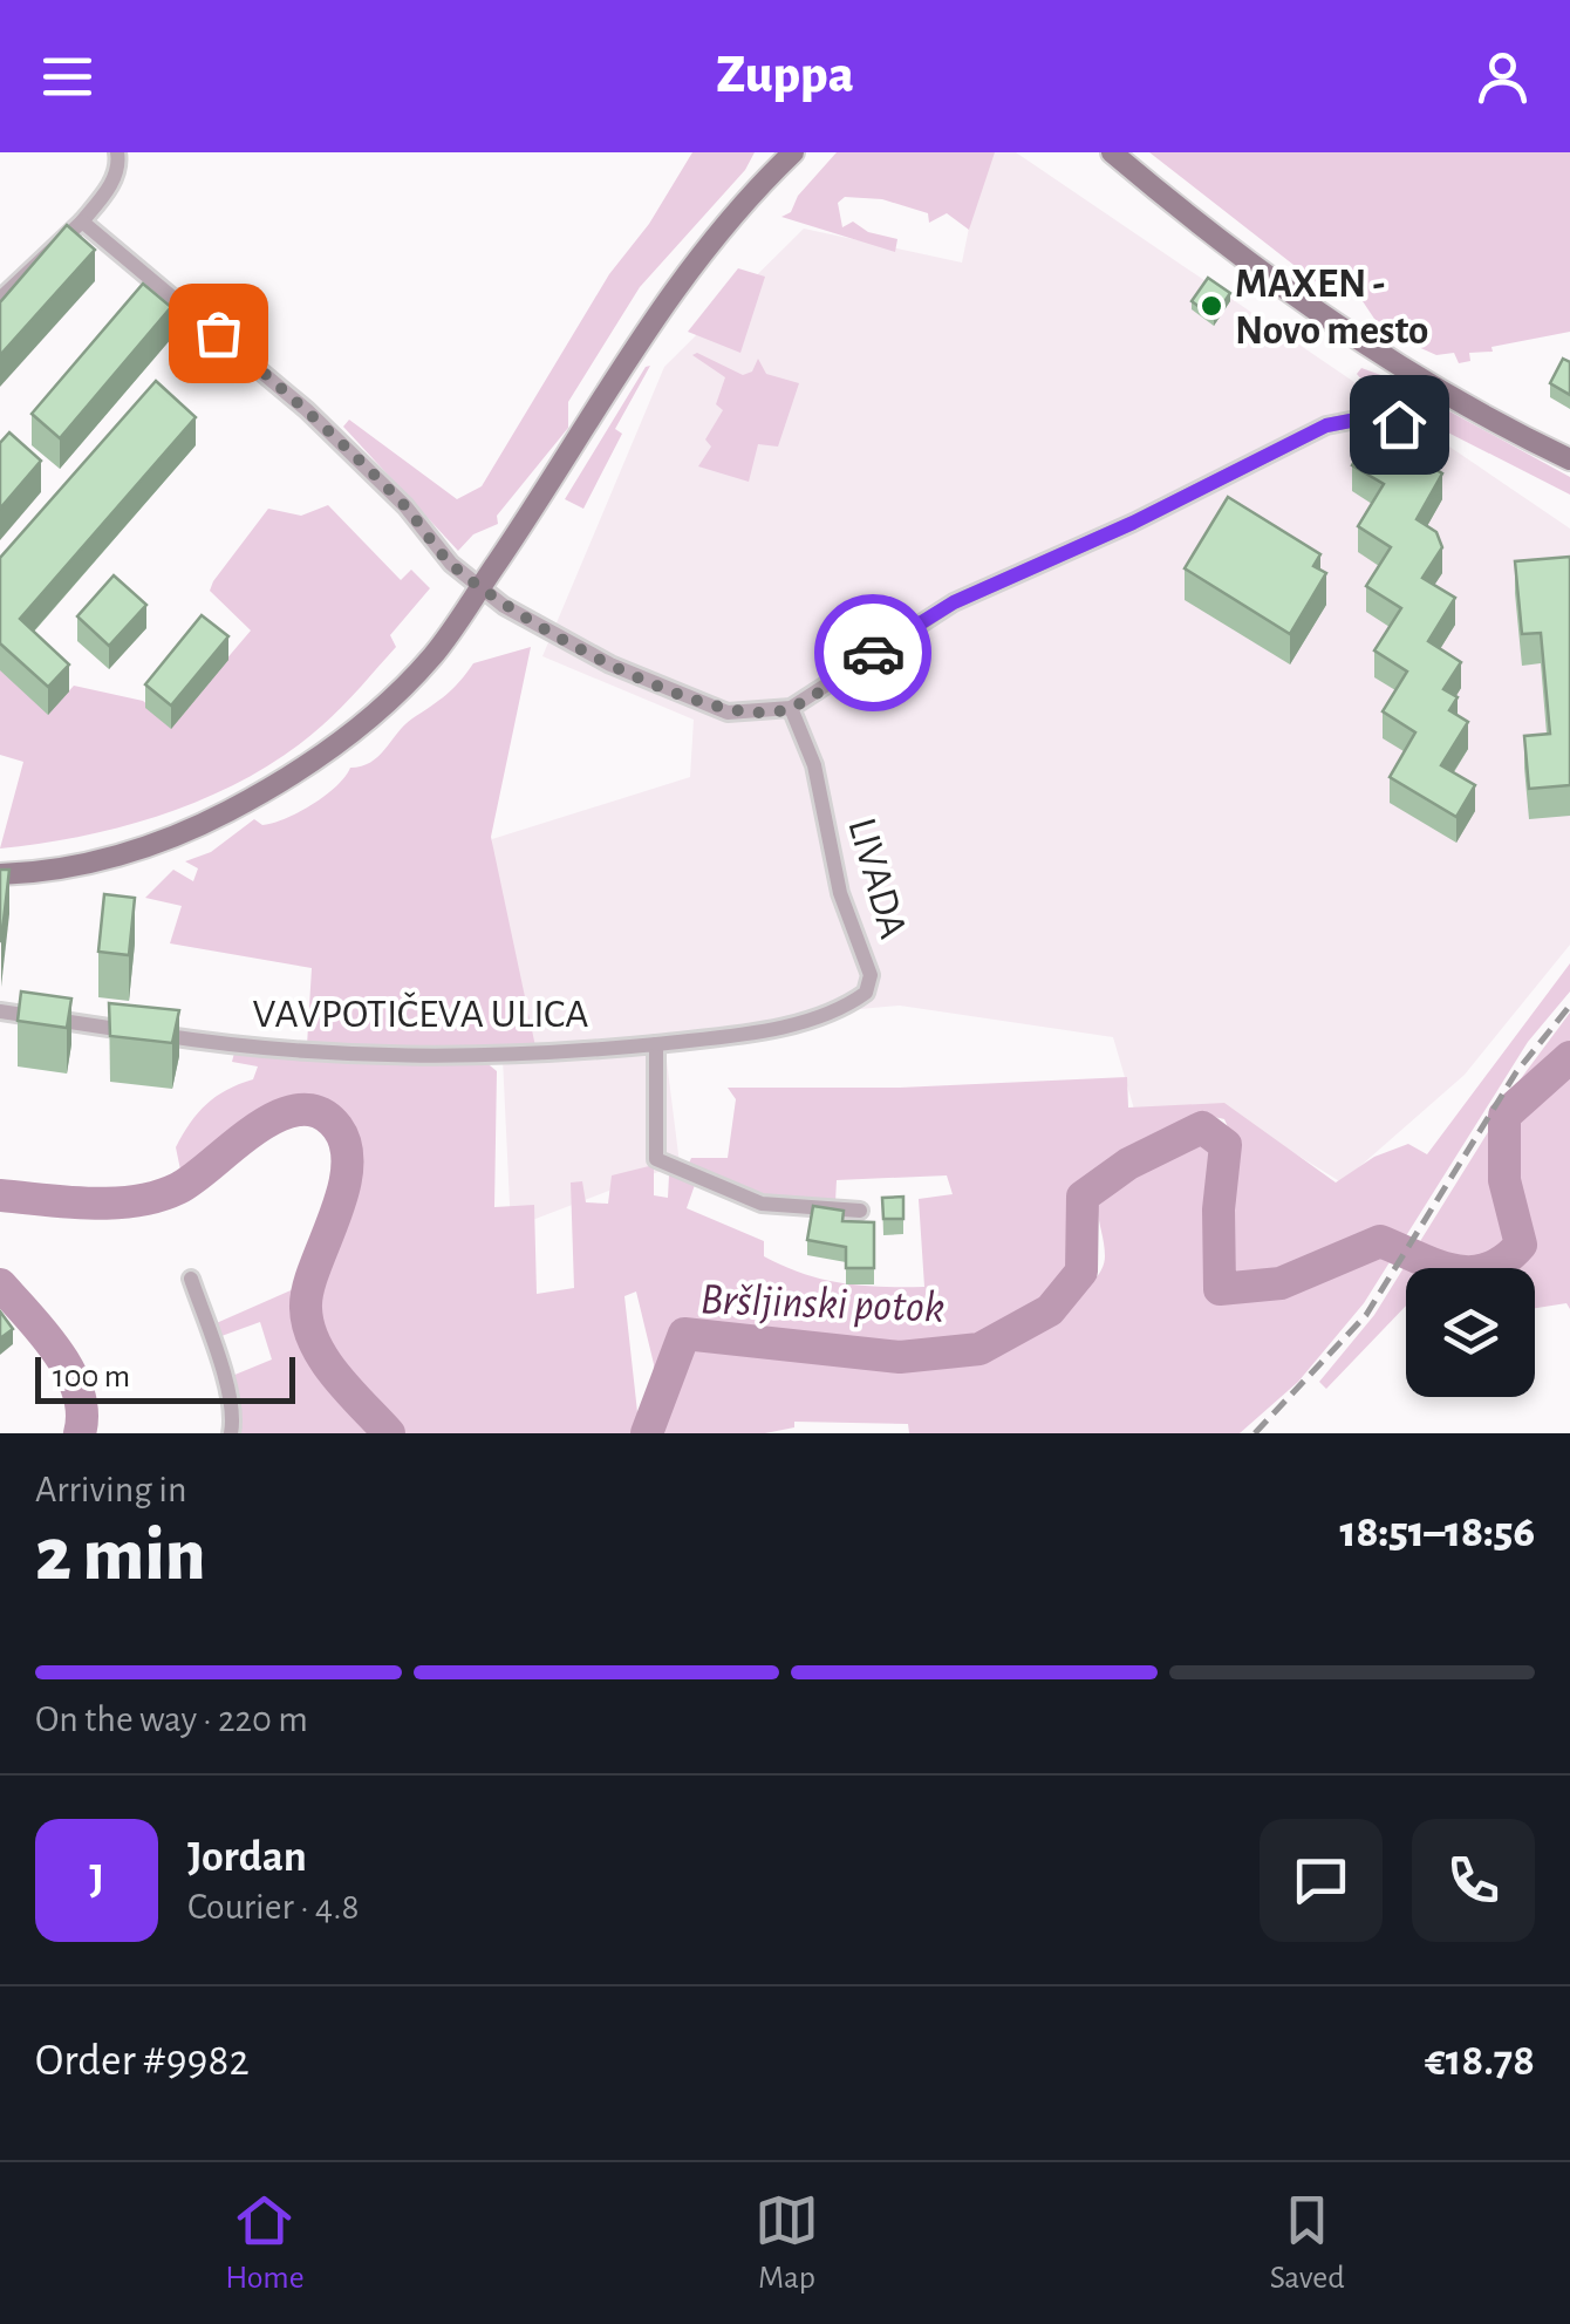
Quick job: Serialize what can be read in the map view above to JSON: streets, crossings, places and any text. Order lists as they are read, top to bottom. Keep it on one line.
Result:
{"streets":{"street":["LIVADA","VAVPOTIČEVA ULICA"]},"crossings":[["LIVADA","VAVPOTIČEVA ULICA"]],"water":["Bršljinski potok"],"places":["MAXEN - Novo mesto"],"scale_bar":"100 m","page":{"header":"Zuppa","scale":"100 m","heading":["2 min","Arriving in","18:51–18:56"],"panel":["Jordan","Courier · 4.8","Order #9982","€18.78"],"bar":"On the way · 220 m","round":"J","tabs":["Home","Map","Saved"]}}
